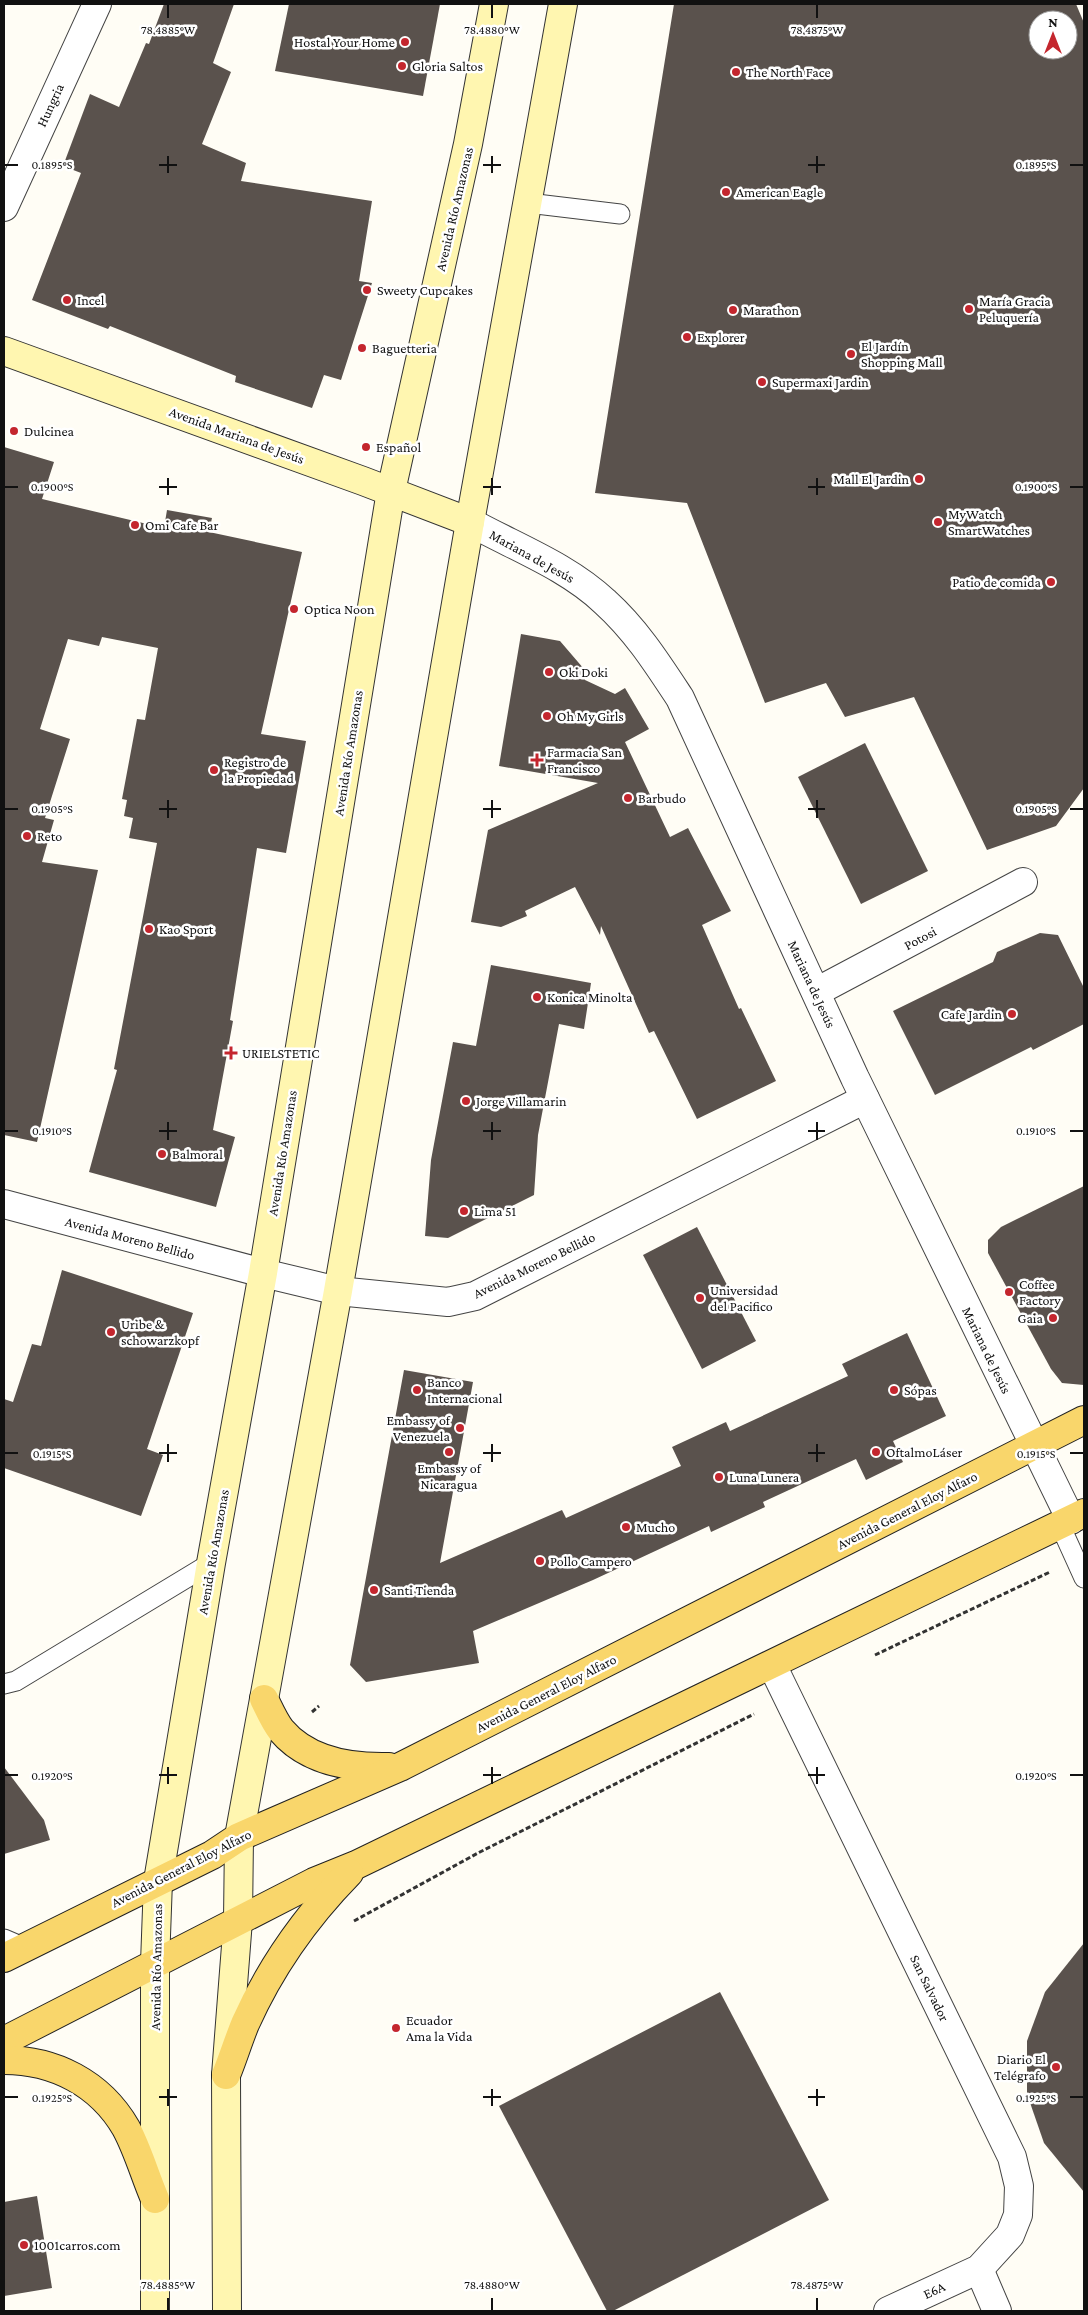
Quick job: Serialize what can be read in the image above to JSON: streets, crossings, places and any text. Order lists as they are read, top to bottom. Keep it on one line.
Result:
{"streets":{"main road":["Avenida Río Amazonas","Avenida Mariana de Jesús","Avenida General Eloy Alfaro"],"street":["Hungria","Mariana de Jesús","Potosi","Avenida Moreno Bellido","San Salvador","E6A"]},"crossings":[["Avenida Río Amazonas","Avenida Mariana de Jesús"],["Avenida Río Amazonas","Avenida Moreno Bellido"],["Avenida Río Amazonas","Avenida General Eloy Alfaro"],["Avenida Mariana de Jesús","Mariana de Jesús"],["Mariana de Jesús","Potosi"],["Mariana de Jesús","Avenida Moreno Bellido"],["Mariana de Jesús","Avenida General Eloy Alfaro"],["San Salvador","E6A"]],"places":{"other":["Hostal Your Home","Gloria Saltos","The North Face","American Eagle","Sweety Cupcakes","Incel","María Gracia Peluquería","Marathon","Explorer","Baguetteria","El Jardín Shopping Mall","Supermaxi Jardin","Dulcinea","Español","Mall El Jardin","MyWatch SmartWatches","Omi Cafe Bar","Patio de comida","Optica Noon","Oki Doki","Oh My Girls","Registro de la Propiedad","Barbudo","Reto","Kao Sport","Konica Minolta","Cafe Jardin","Jorge Villamarin","Balmoral","Lima 51","Coffee Factory","Universidad del Pacifico","Gaia","Uribe & schowarzkopf","Banco Internacional","Sópas","Embassy of Venezuela","Embassy of Nicaragua","OftalmoLáser","Luna Lunera","Mucho","Pollo Campero","Santi Tienda","Ecuador Ama la Vida","Diario El Telégrafo","1001carros.com"],"health":["Farmacia San Francisco","URIELSTETIC"]},"north":"top","coordinates":["78.4885°W","78.4880°W","78.4875°W","0.1895°S","0.1900°S","0.1905°S","0.1910°S","0.1915°S","0.1920°S","0.1925°S"]}
